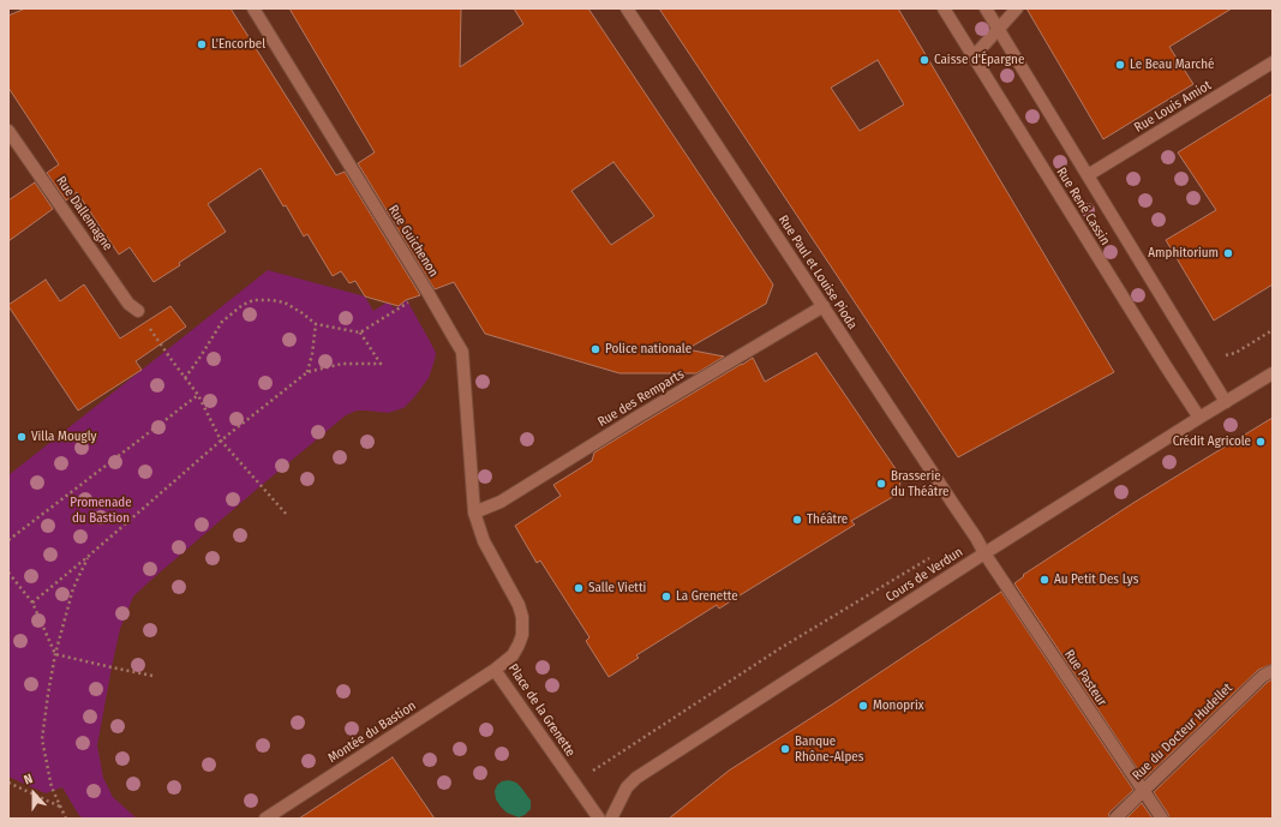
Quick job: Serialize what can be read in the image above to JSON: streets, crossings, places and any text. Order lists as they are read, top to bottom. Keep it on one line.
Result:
{"streets":{"street":["Rue Louis Amiot","Rue René Cassin","Rue Dallemagne","Rue Guichenon","Rue Paul et Louise Pioda","Rue des Remparts","Cours de Verdun","Rue Pasteur","Place de la Grenette","Montée du Bastion","Rue du Docteur Hudellet"]},"crossings":[["Rue Louis Amiot","Rue René Cassin"],["Rue René Cassin","Cours de Verdun"],["Rue Guichenon","Rue des Remparts"],["Rue Guichenon","Place de la Grenette"],["Rue Paul et Louise Pioda","Rue des Remparts"],["Rue Paul et Louise Pioda","Cours de Verdun"],["Rue Paul et Louise Pioda","Rue Pasteur"],["Rue des Remparts","Place de la Grenette"],["Cours de Verdun","Rue Pasteur"],["Rue Pasteur","Rue du Docteur Hudellet"],["Place de la Grenette","Montée du Bastion"]],"parks":["Promenade du Bastion"],"places":["L'Encorbel","Caisse d'Épargne","Le Beau Marché","Amphitorium","Police nationale","Villa Mougly","Crédit Agricole","Brasserie du Théâtre","Théâtre","Au Petit Des Lys","Salle Vietti","La Grenette","Monoprix","Banque Rhône-Alpes"],"north":"top"}
